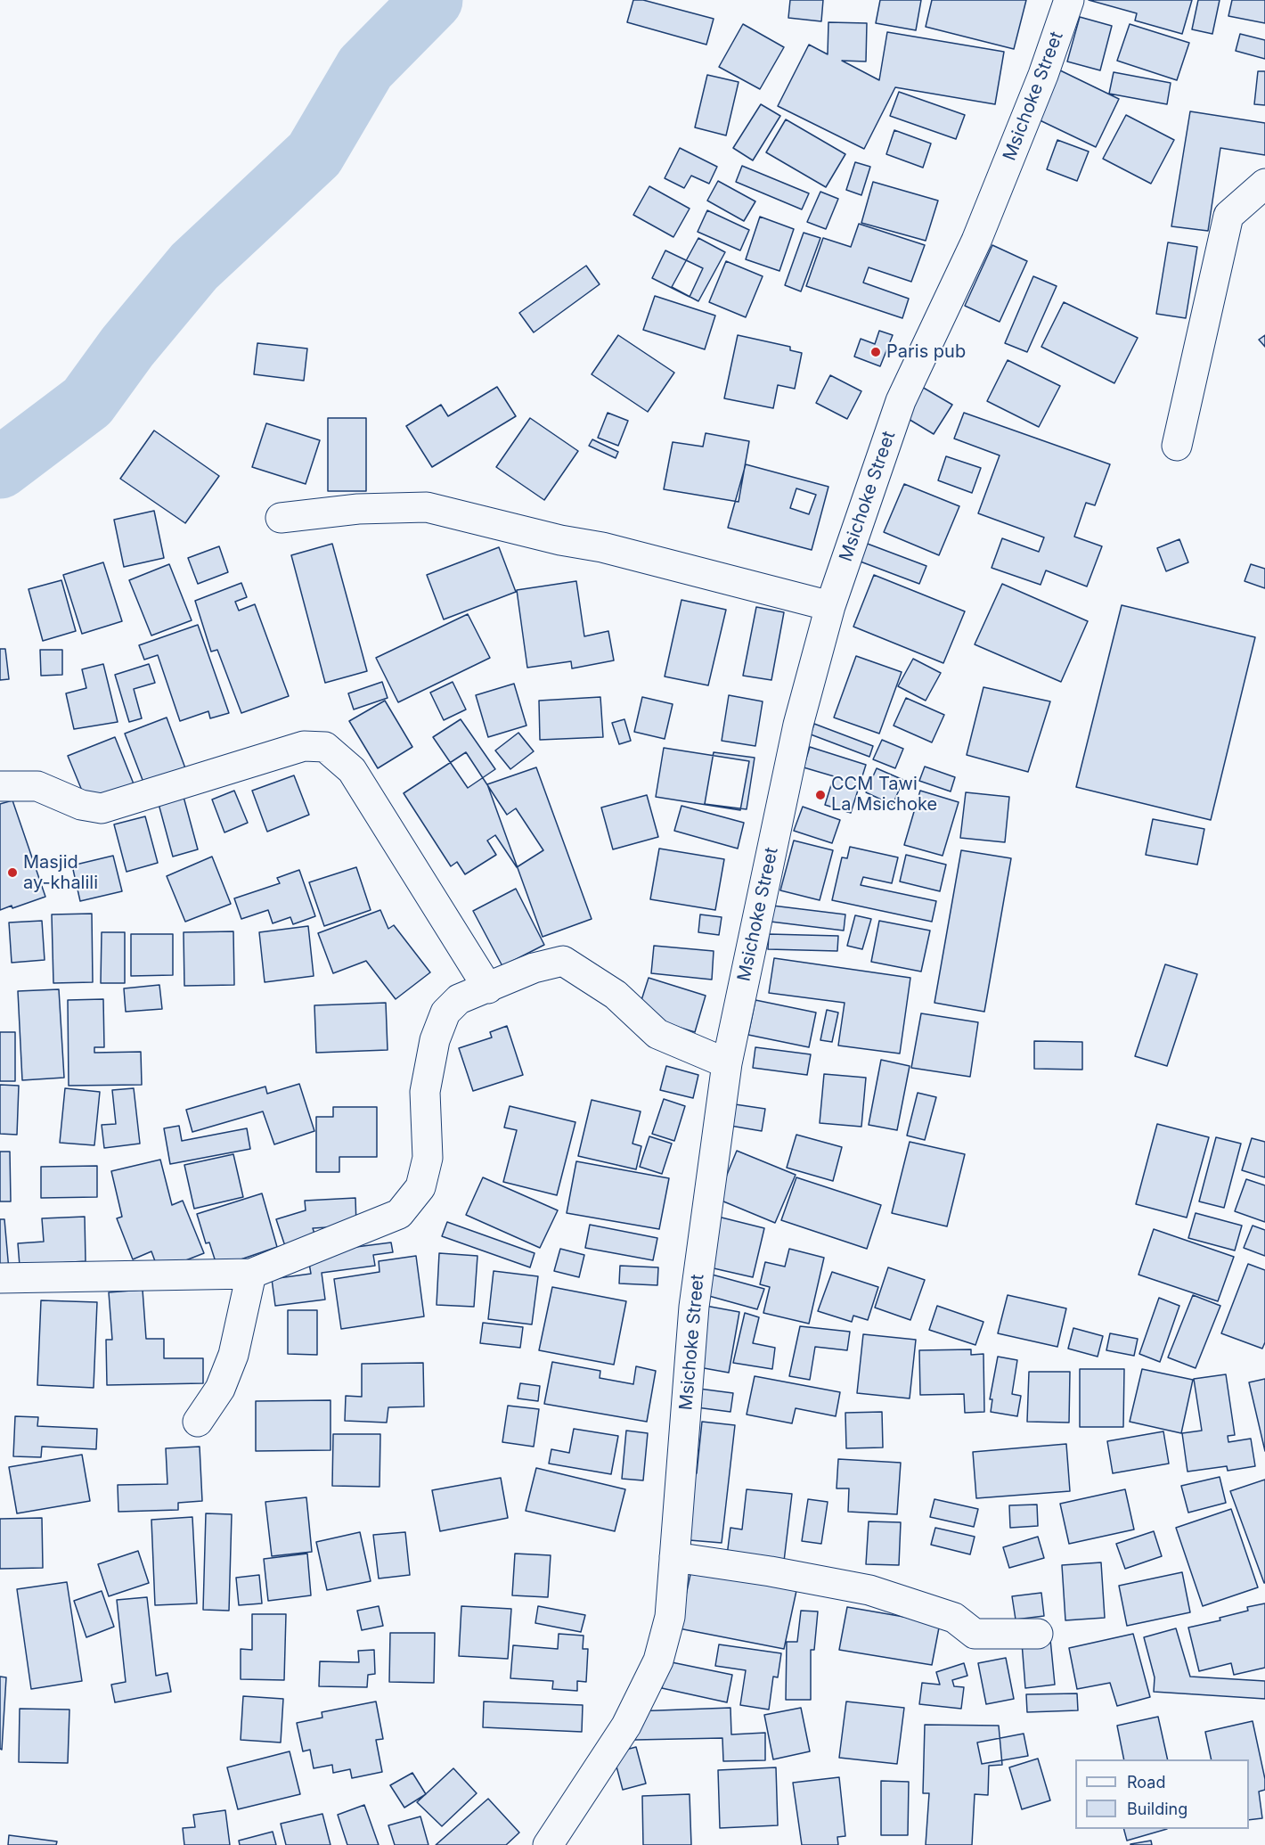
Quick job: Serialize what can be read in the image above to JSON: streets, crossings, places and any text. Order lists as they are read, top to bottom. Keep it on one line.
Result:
{"streets":{"street":["Msichoke Street"]},"places":["Paris pub","CCM Tawi La Msichoke","Masjid ay-khalili"],"legend":["Road","Building"]}
